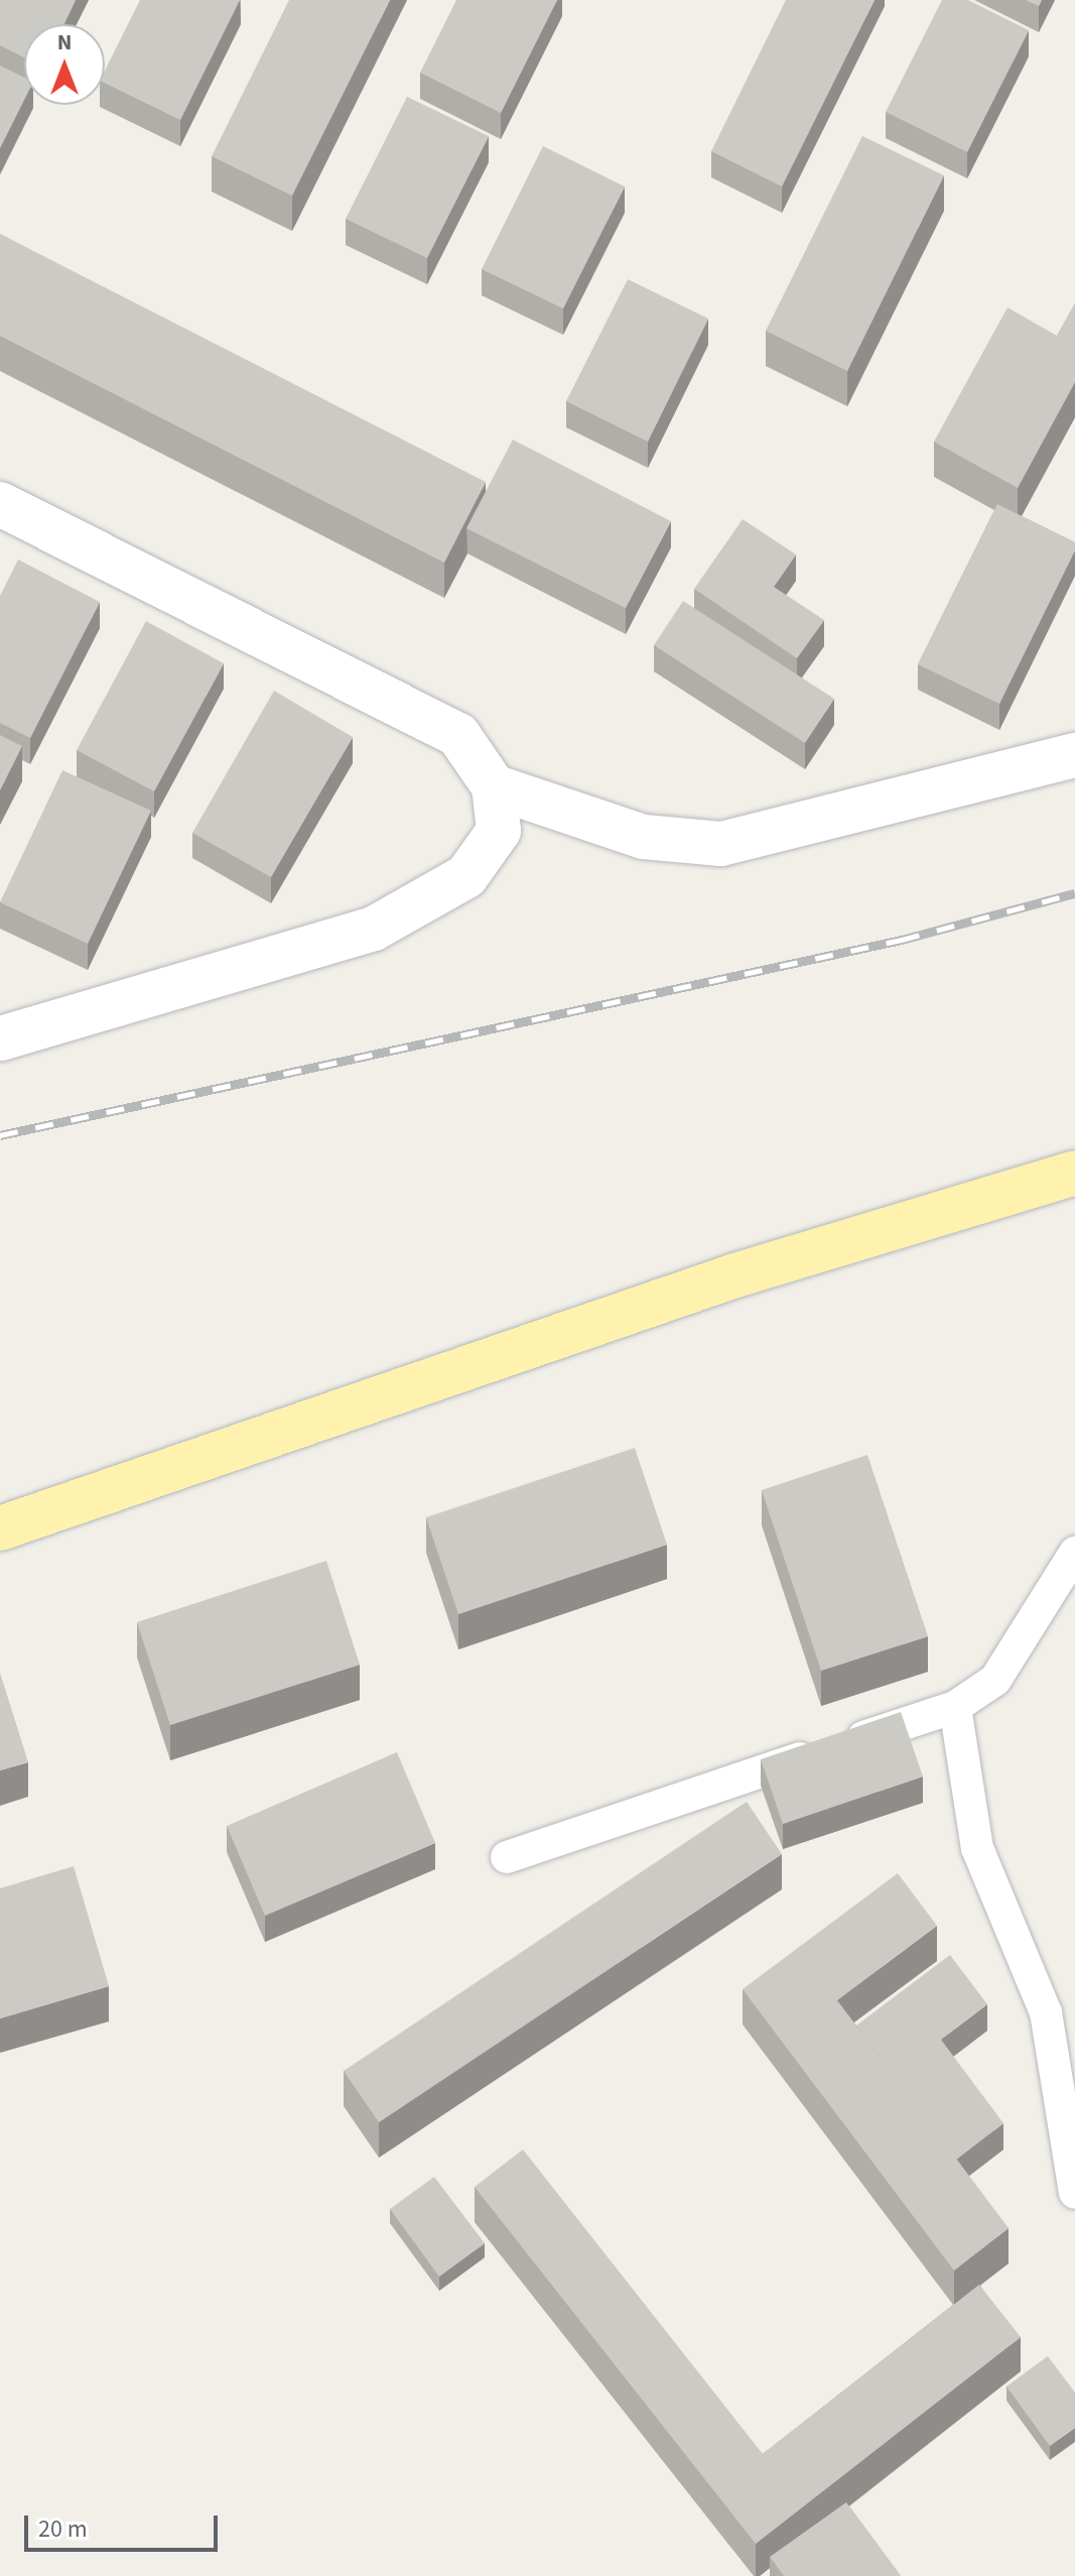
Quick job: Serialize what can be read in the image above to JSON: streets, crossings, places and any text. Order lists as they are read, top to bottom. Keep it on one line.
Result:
{"scale_bar":"20 m","north":"top"}
